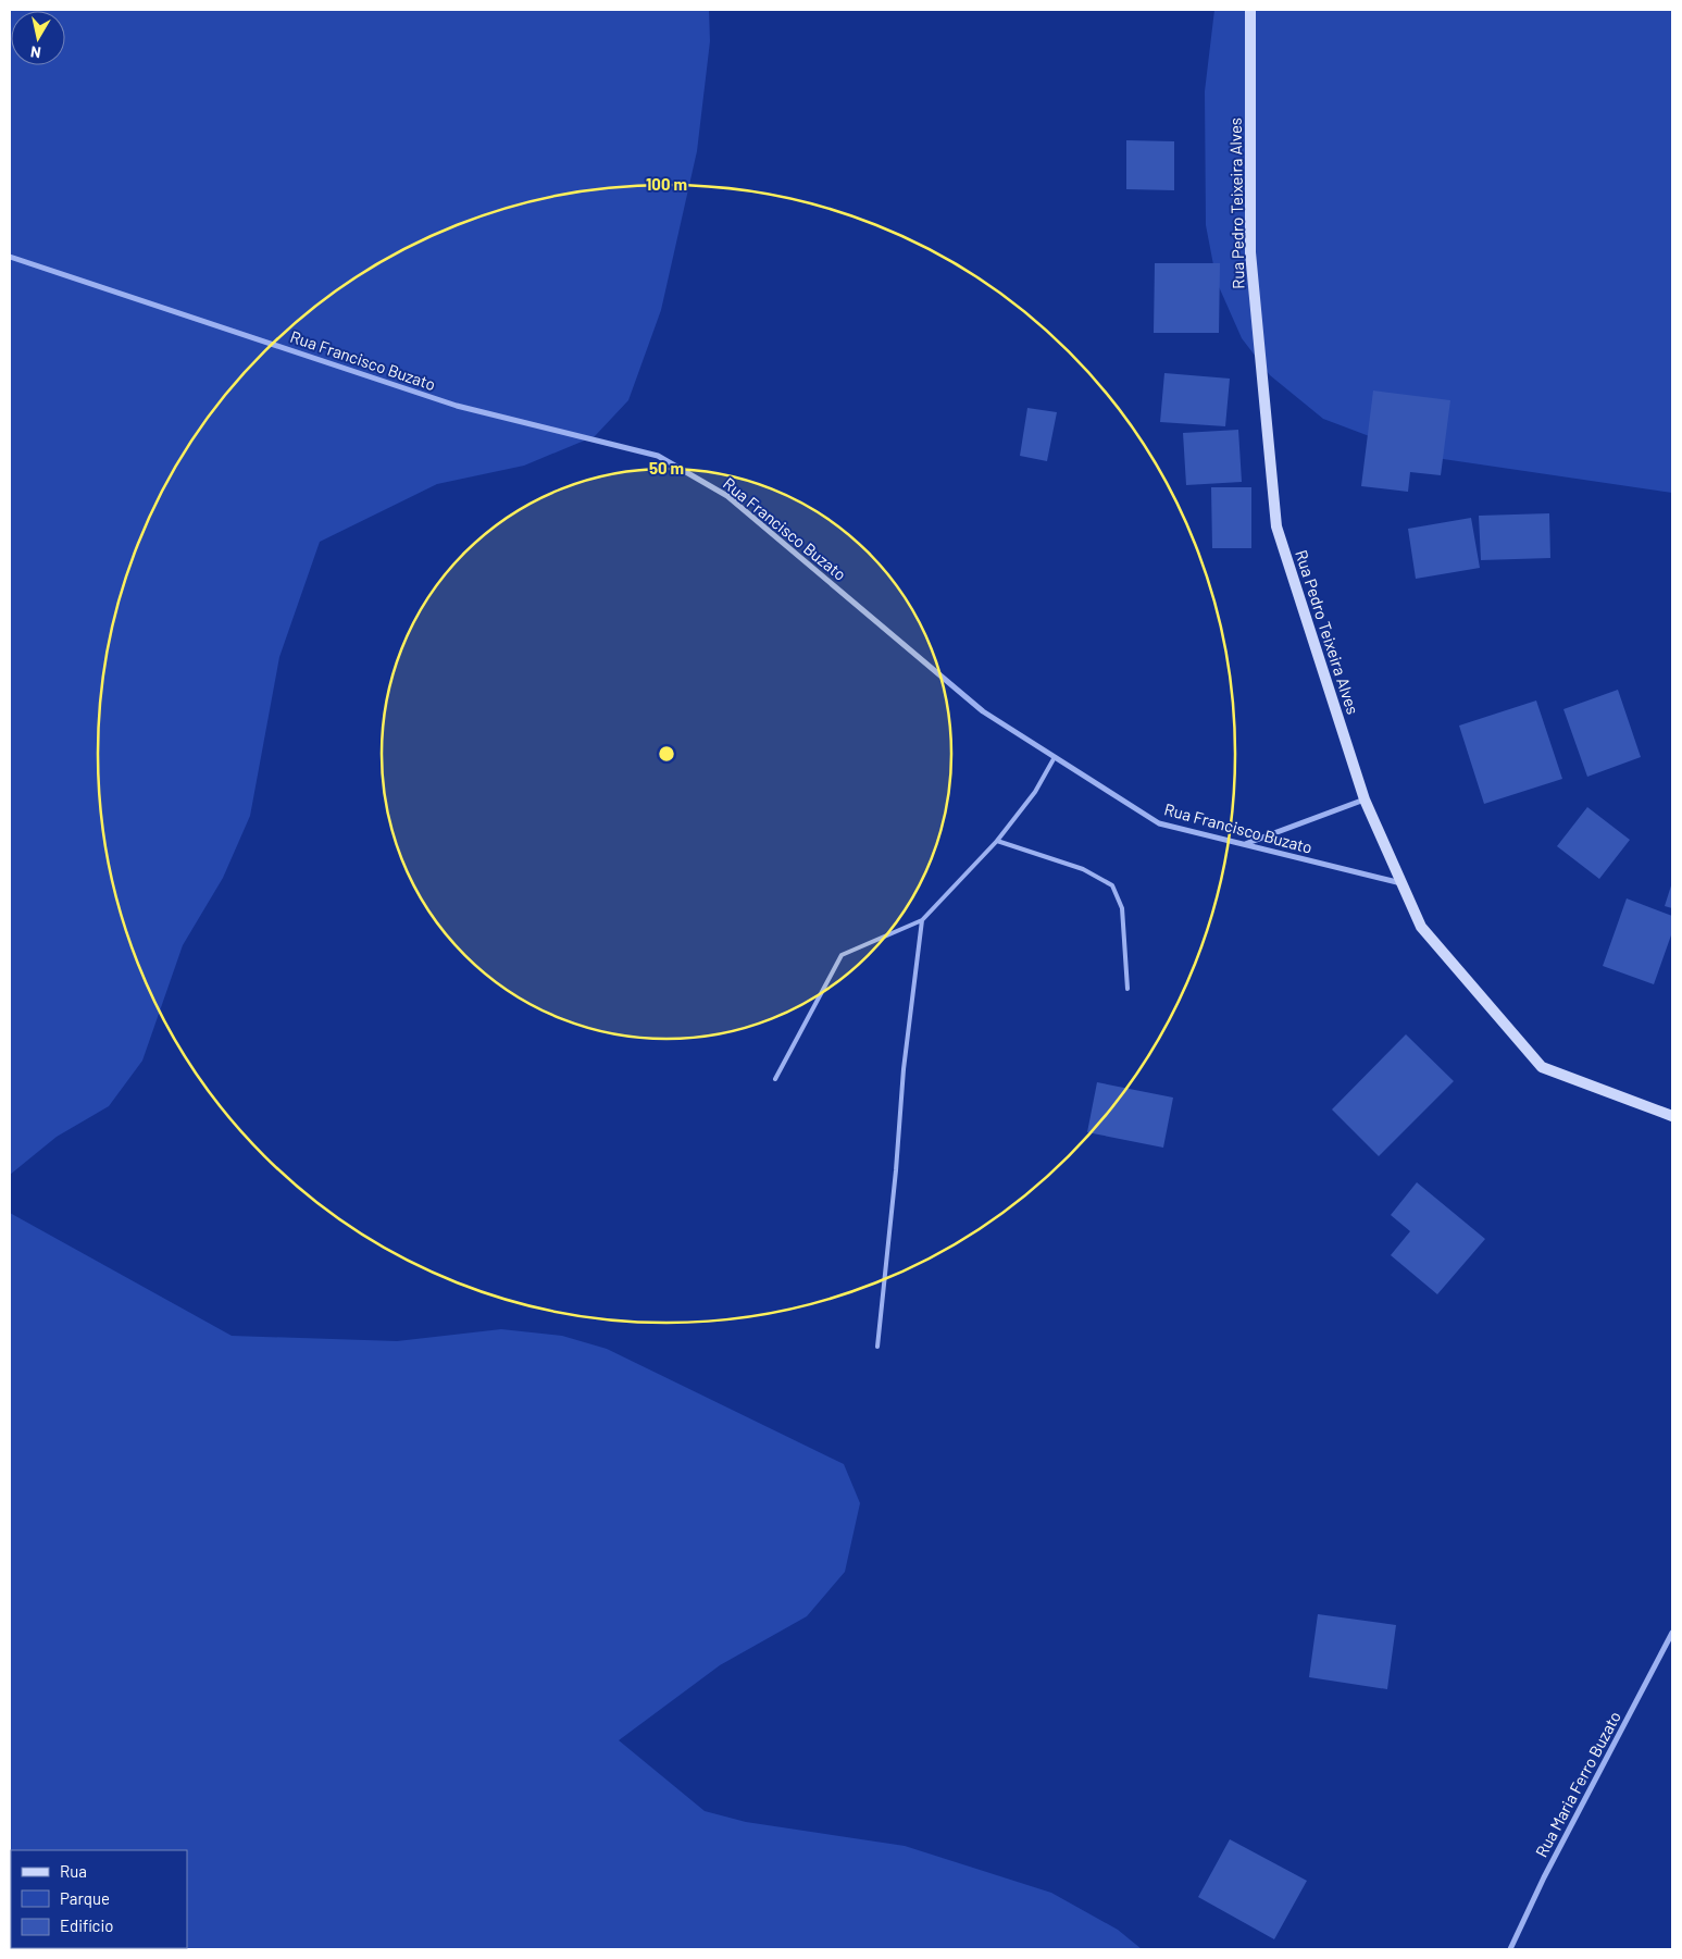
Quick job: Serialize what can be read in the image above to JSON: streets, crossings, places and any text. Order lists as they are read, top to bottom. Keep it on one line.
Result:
{"streets":{"street":["Rua Pedro Teixeira Alves","Rua Francisco Buzato","Rua Maria Ferro Buzato"]},"crossings":[["Rua Pedro Teixeira Alves","Rua Francisco Buzato"]],"legend":["Rua","Parque","Edifício"],"north":"bottom","rings":["100 m","50 m"]}
